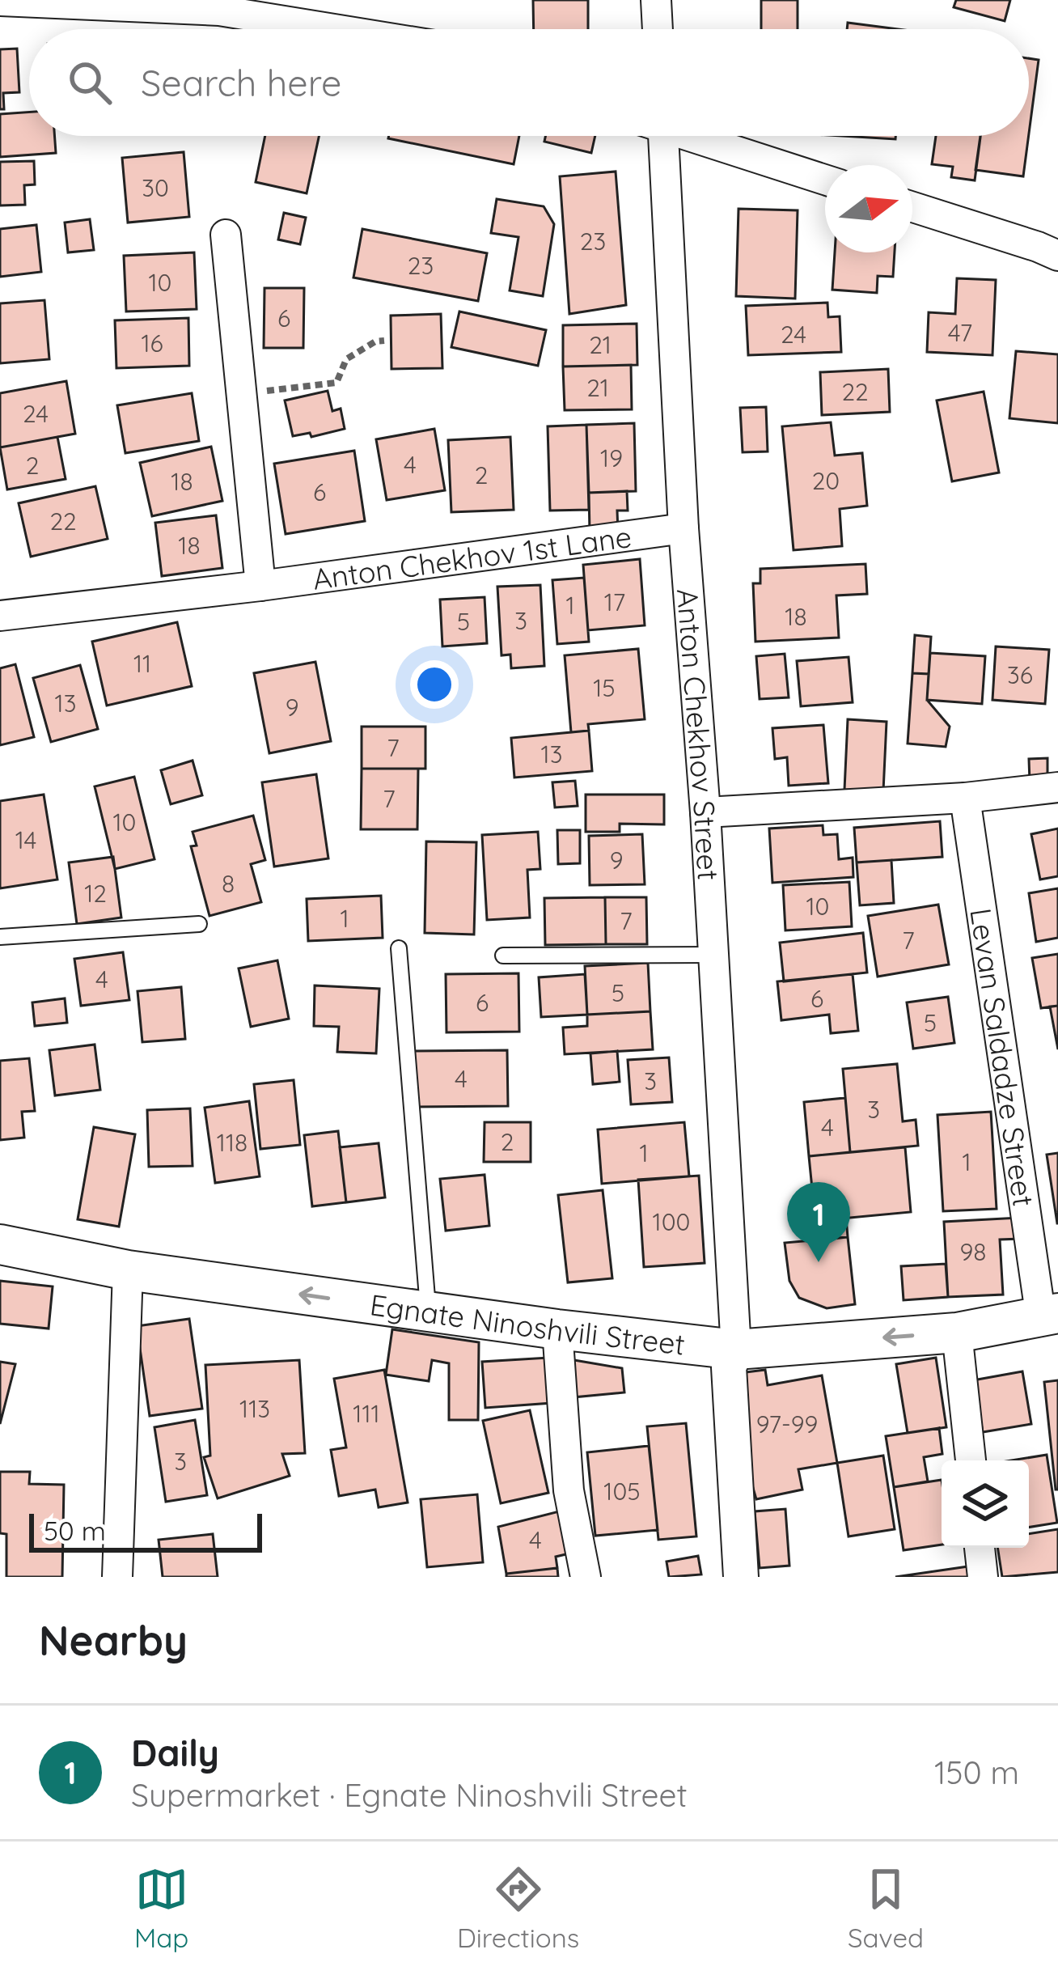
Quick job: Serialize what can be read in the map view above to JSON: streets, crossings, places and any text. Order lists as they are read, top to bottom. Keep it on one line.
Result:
{"streets":{"main road":["Egnate Ninoshvili Street"],"street":["Anton Chekhov 1st Lane","Anton Chekhov Street","Levan Saldadze Street"]},"crossings":[["Anton Chekhov 1st Lane","Anton Chekhov Street"],["Anton Chekhov Street","Egnate Ninoshvili Street"],["Levan Saldadze Street","Egnate Ninoshvili Street"]],"one_way":["Egnate Ninoshvili Street"],"house_numbers":["30","23","23","10","6","47","24","16","21","21","22","24","19","4","2","2","20","18","6","22","18","17","1","18","3","5","11","36","15","13","9","7","13","7","10","14","9","8","12","10","1","7","7","4","5","6","6","5","4","3","3","4","2","118","1","1","100","98","113","111","97-99","3","105","4"],"scale_bar":"50 m","north":"right","page":{"search":"Search here","pins":"1","scale":"50 m","heading":"Nearby","list":[{"mark":"1","name":"Daily","note":"Supermarket · Egnate Ninoshvili Street","value":"150 m"}],"nav":["Map","Directions","Saved"]}}
